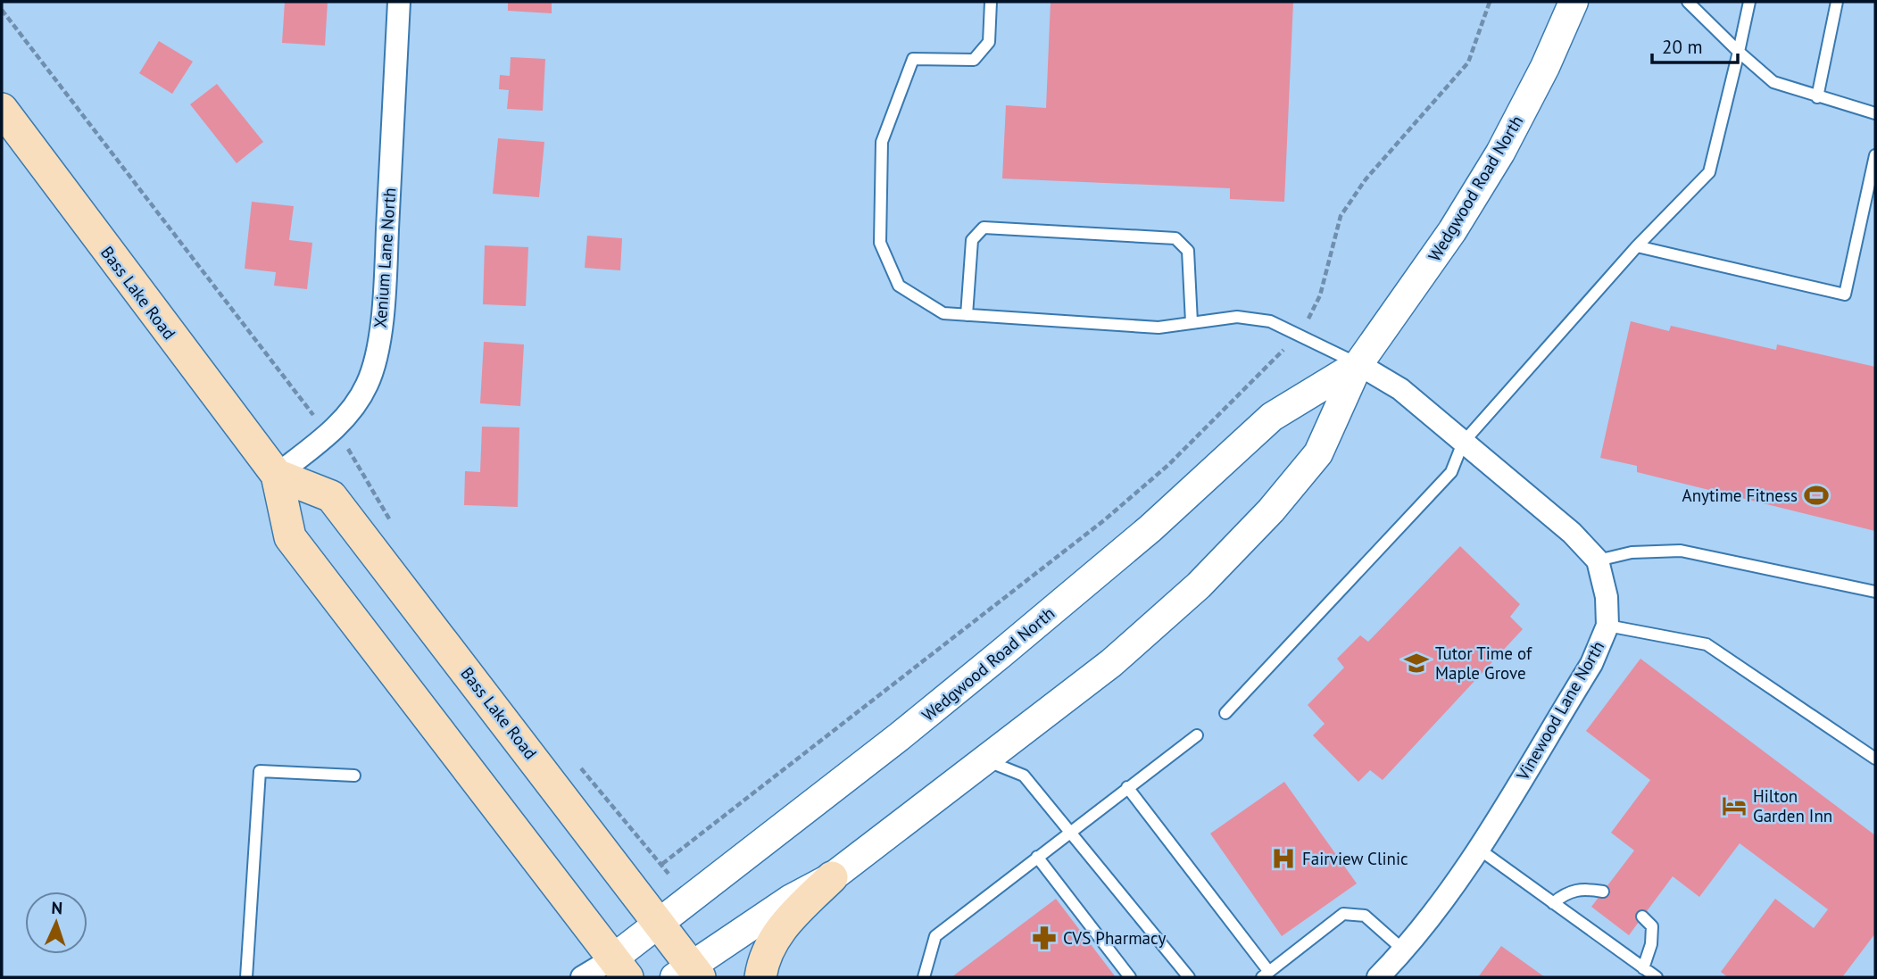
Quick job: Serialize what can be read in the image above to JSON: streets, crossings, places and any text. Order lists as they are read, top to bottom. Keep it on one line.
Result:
{"streets":{"main road":["Bass Lake Road"],"street":["Wedgwood Road North","Xenium Lane North","Vinewood Lane North"]},"crossings":[["Wedgwood Road North","Bass Lake Road"],["Wedgwood Road North","Vinewood Lane North"],["Xenium Lane North","Bass Lake Road"]],"places":{"sports":["Anytime Fitness"],"school or university":["Tutor Time of Maple Grove"],"hotel":["Hilton Garden Inn"],"hospital":["Fairview Clinic"],"pharmacy":["CVS Pharmacy"]},"scale_bar":"20 m","north":"top"}
